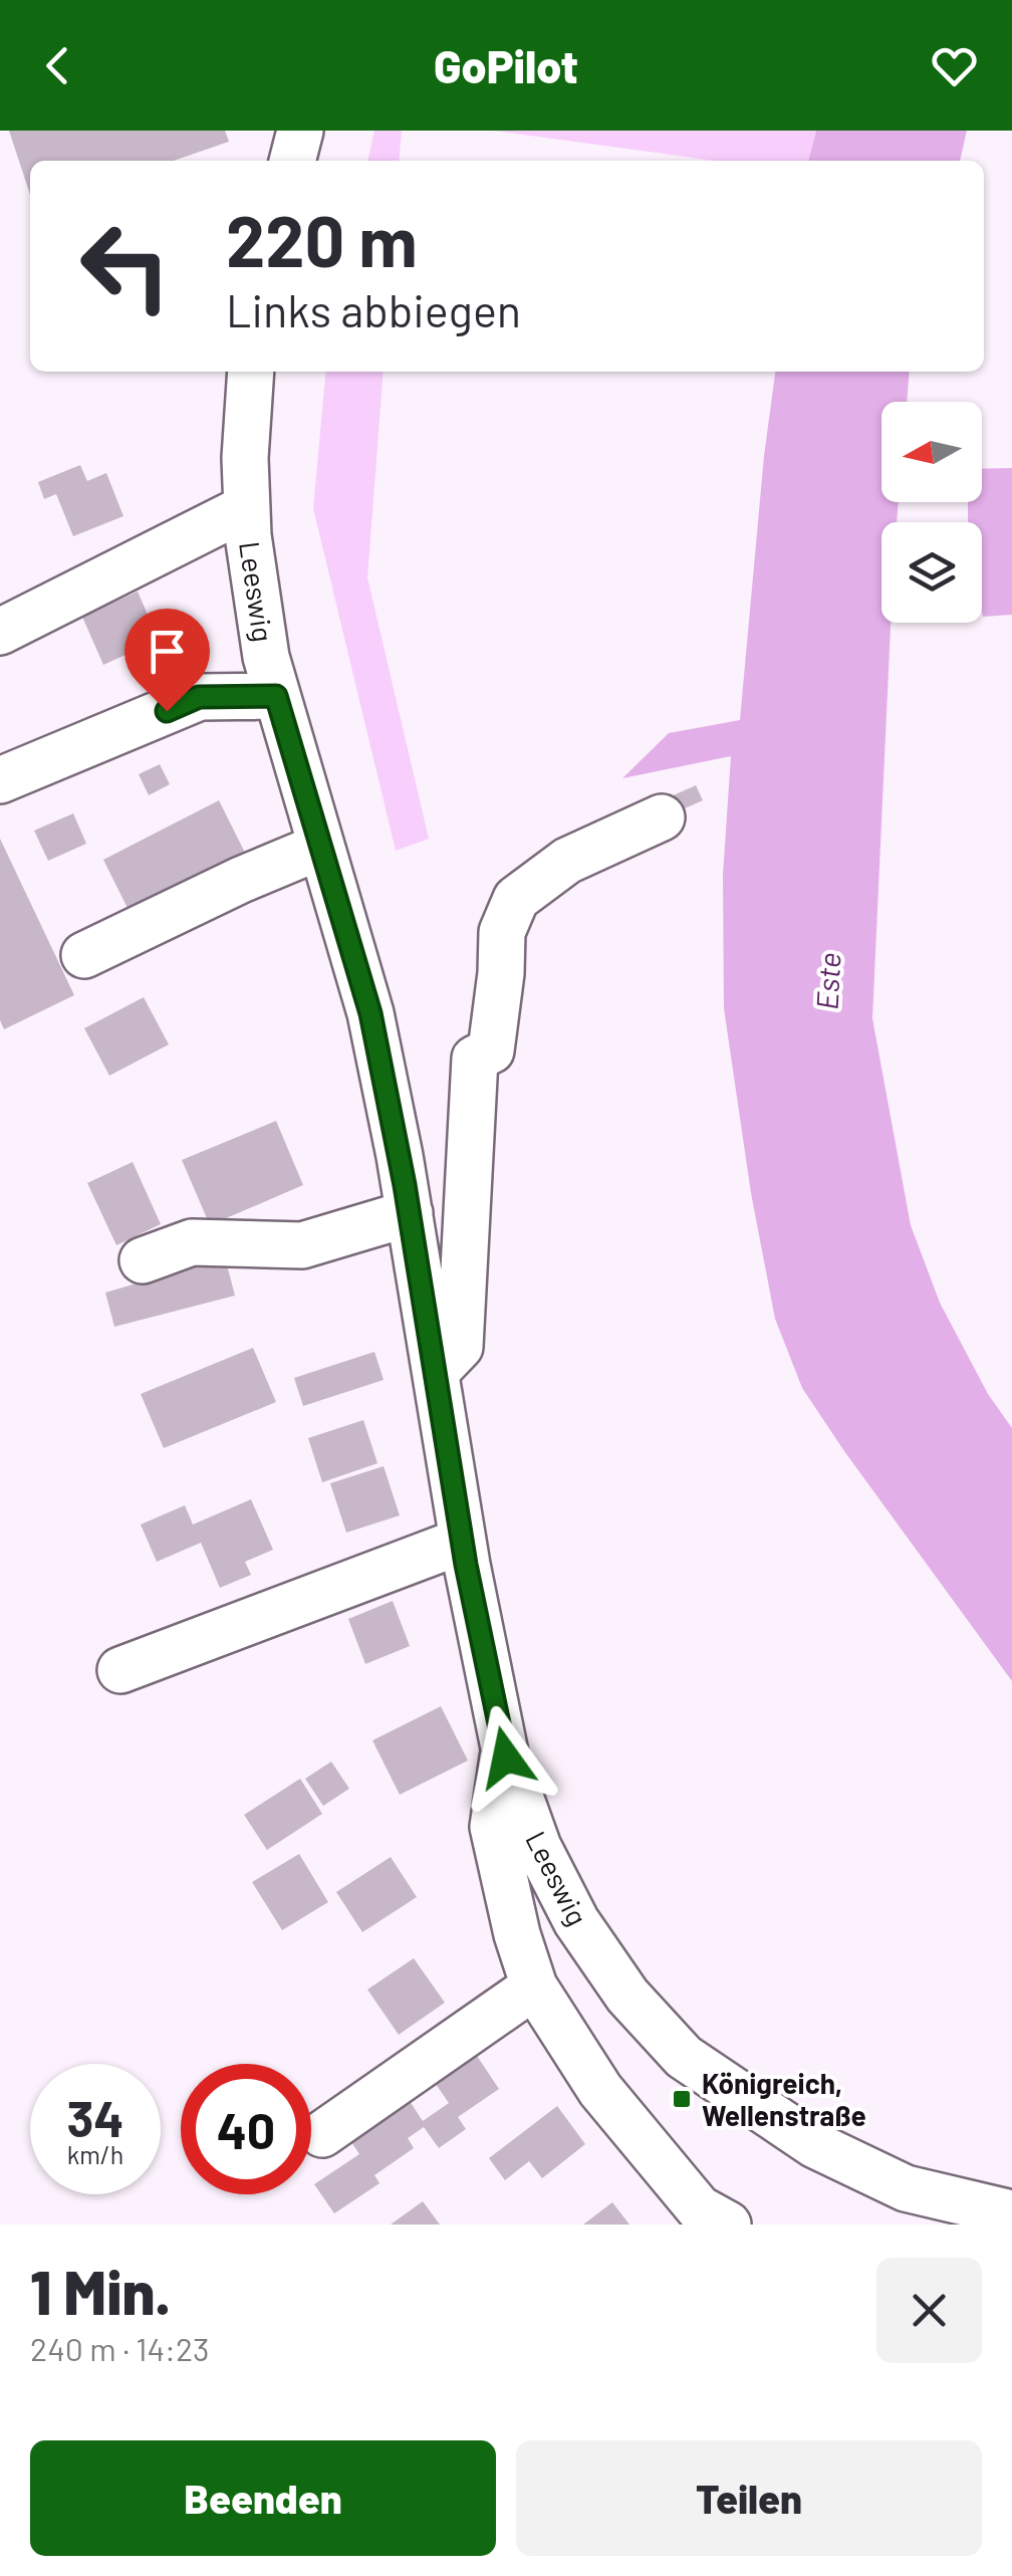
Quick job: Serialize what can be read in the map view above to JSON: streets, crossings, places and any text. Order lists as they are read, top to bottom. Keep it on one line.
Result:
{"streets":{"street":["Leeswig"]},"water":["Este"],"places":{"transit":["Königreich, Wellenstraße"]},"north":"left","page":{"header":"GoPilot","turn":["220 m","Links abbiegen"],"speed":"34 km/h","limit":"40","heading":["1 Min.","240 m · 14:23"],"buttons":["Beenden","Teilen"]}}
